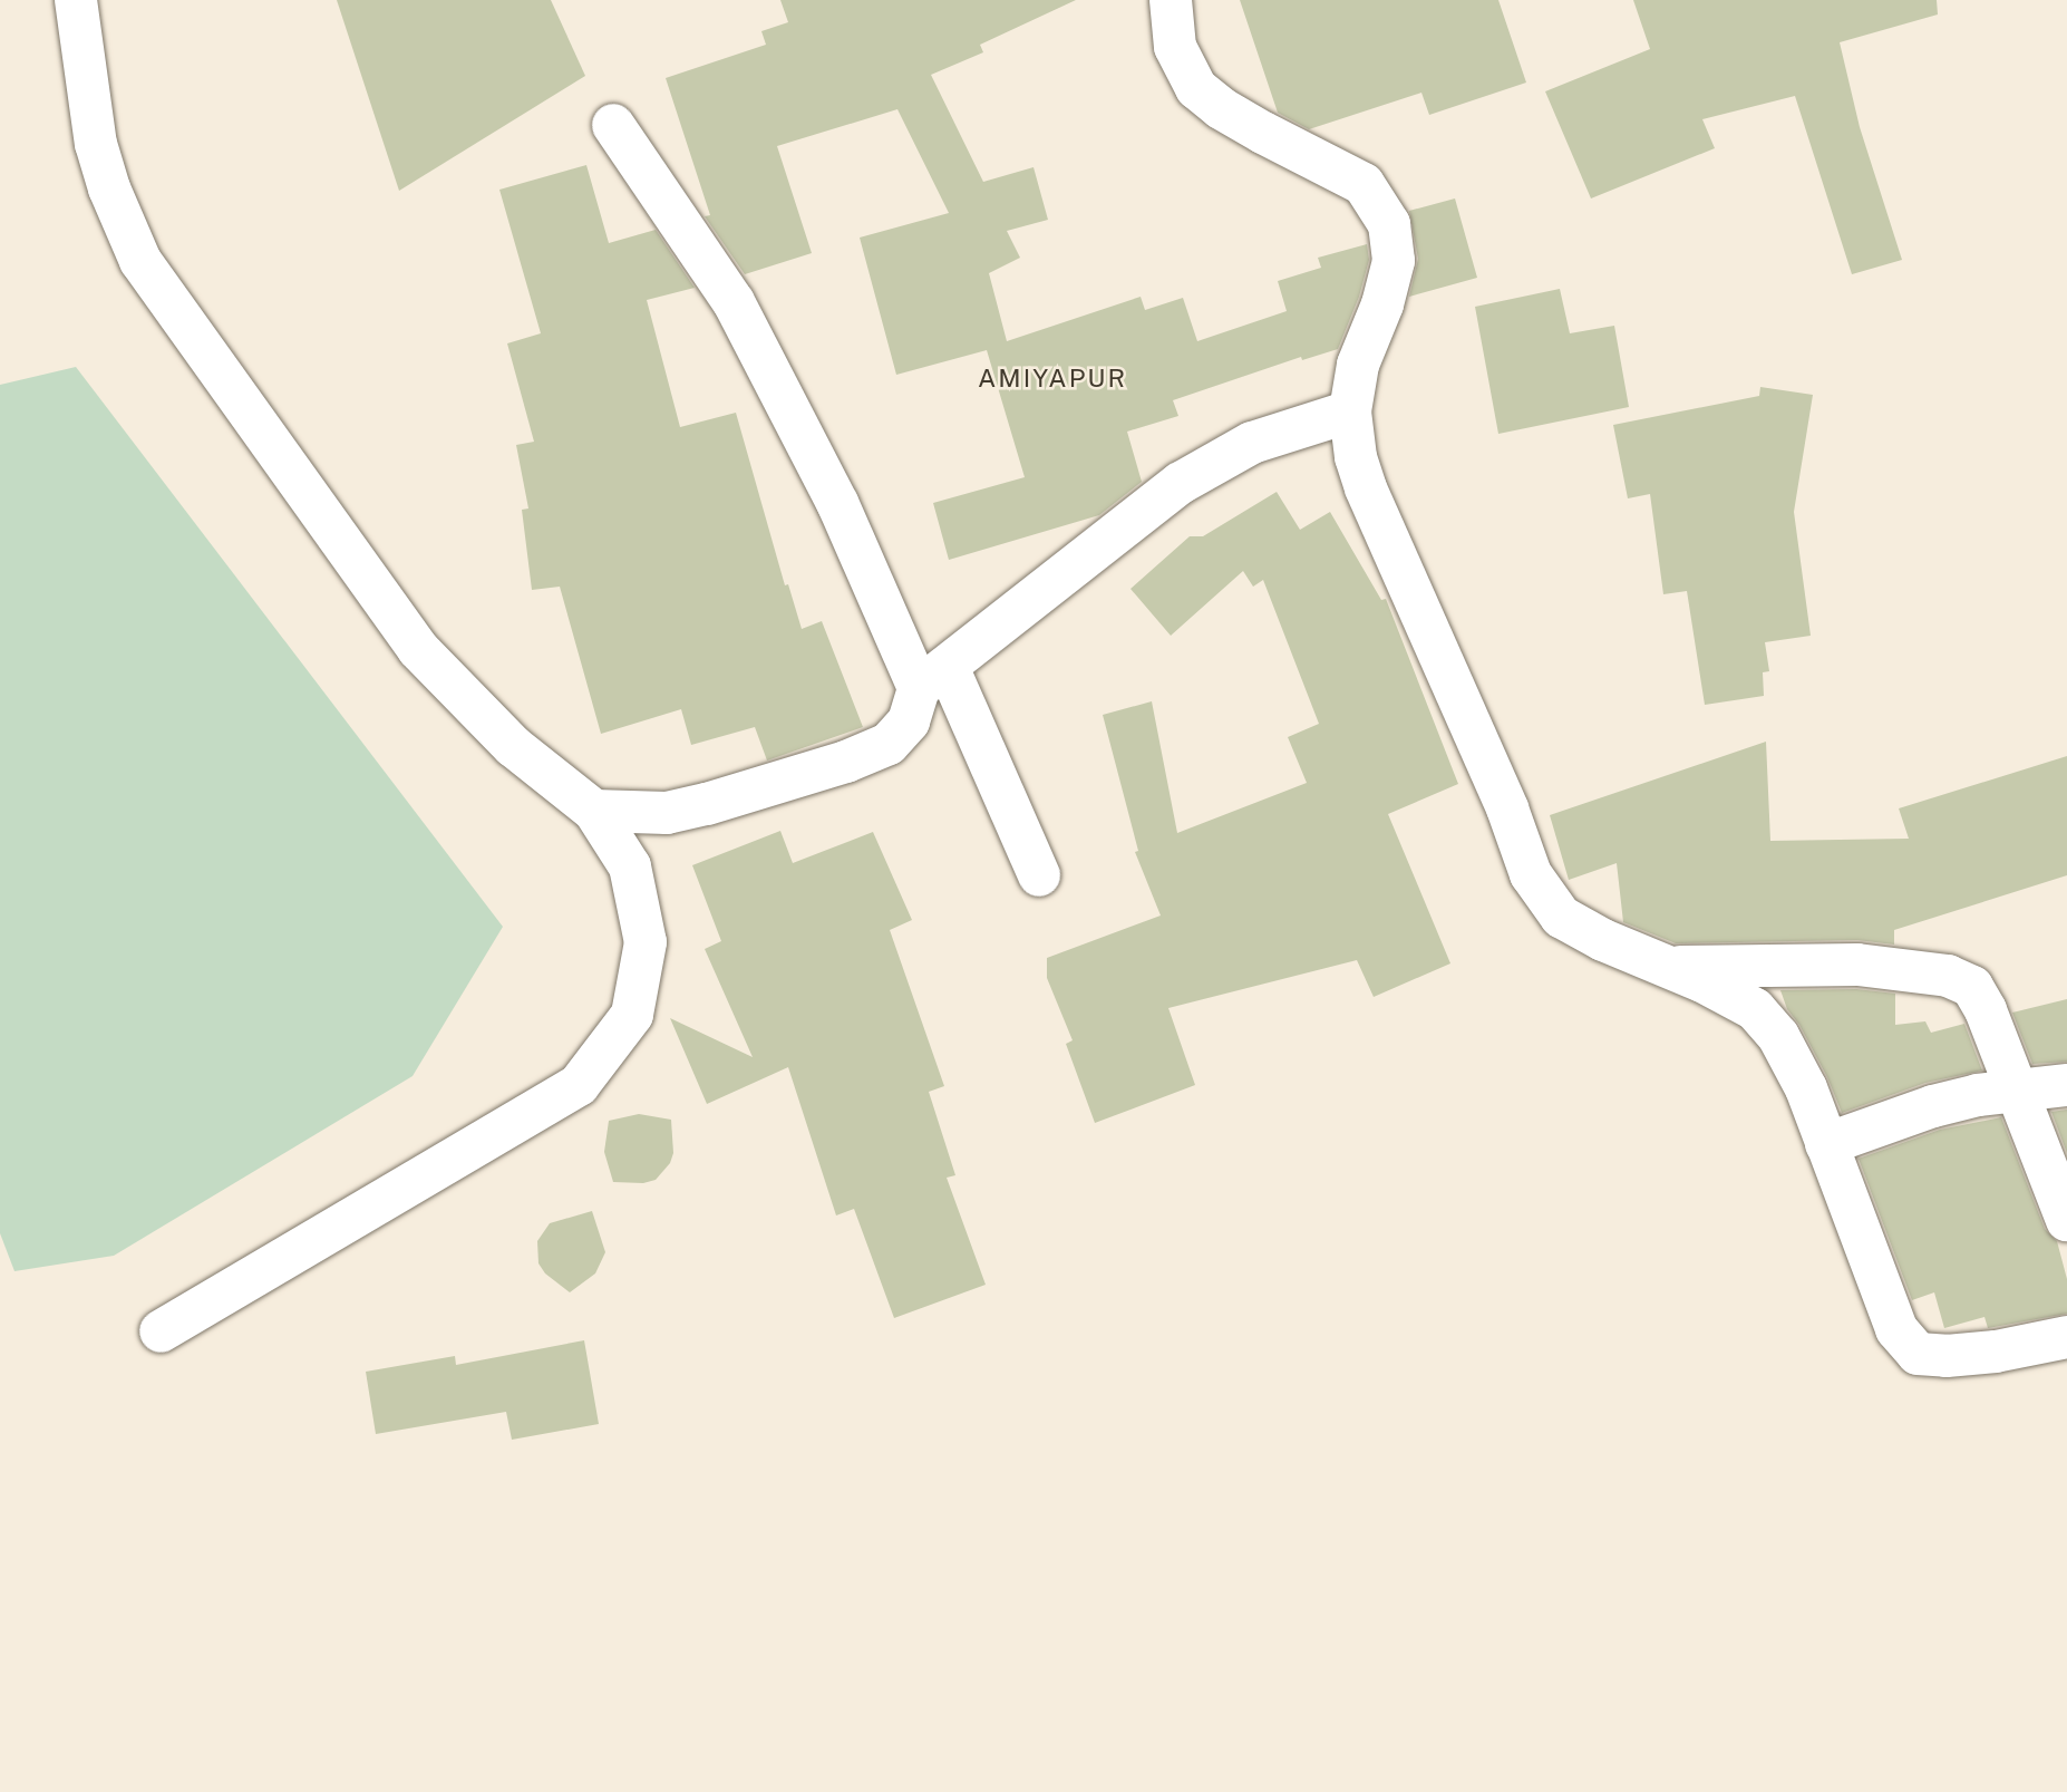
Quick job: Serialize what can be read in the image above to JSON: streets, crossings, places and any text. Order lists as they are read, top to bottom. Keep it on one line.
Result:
{"districts":["AMIYAPUR"]}
